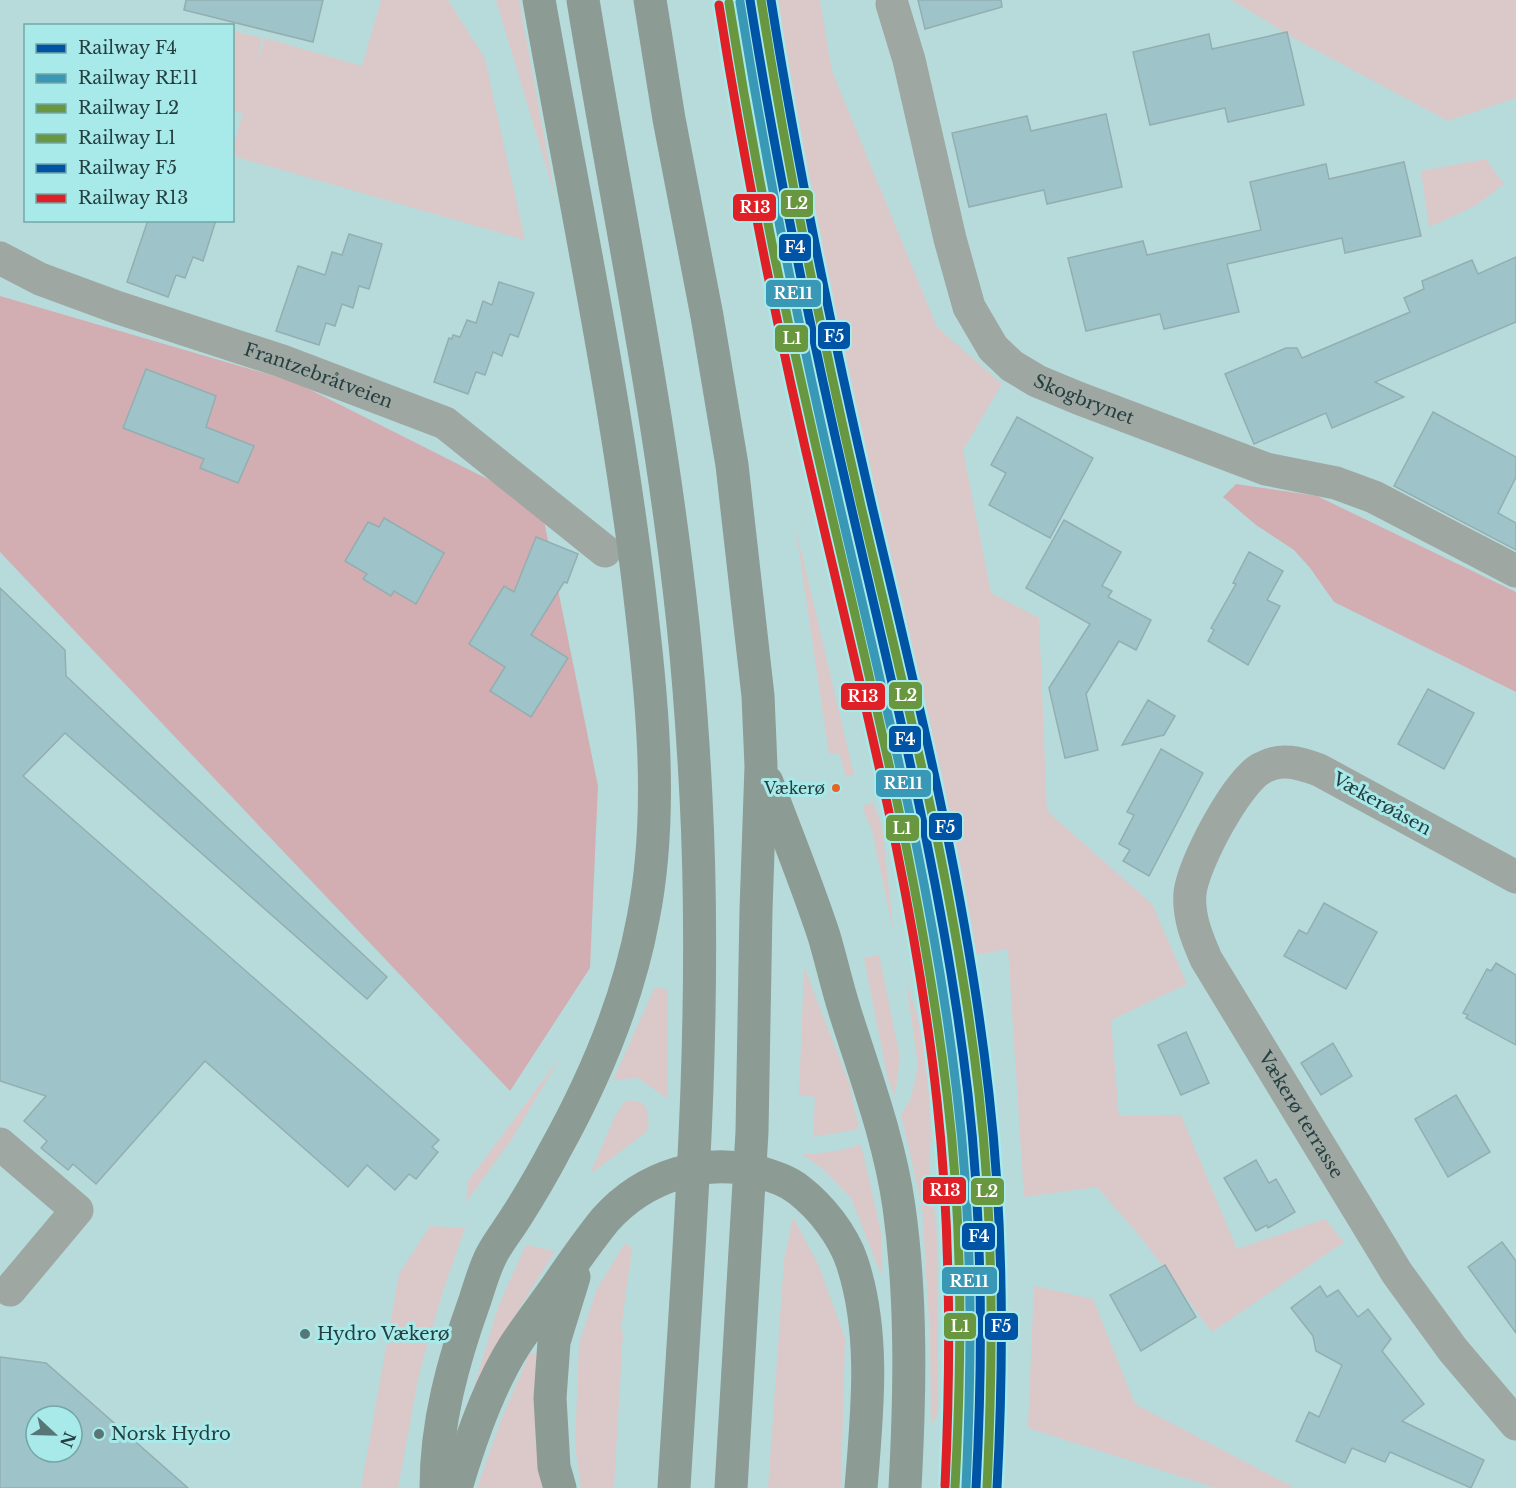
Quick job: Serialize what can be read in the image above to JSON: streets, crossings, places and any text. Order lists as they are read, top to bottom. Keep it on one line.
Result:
{"streets":{"street":["Frantzebråtveien","Skogbrynet","Vækerøåsen","Vækerø terrasse"]},"crossings":[["Vækerøåsen","Vækerø terrasse"]],"places":["Vækerø","Hydro Vækerø","Norsk Hydro"],"lines":["rail line F4","rail line L2","rail line F5","rail line RE11","rail line L1","rail line R13"],"legend":["Railway F4","Railway RE11","Railway L2","Railway L1","Railway F5","Railway R13"],"north":"right"}
